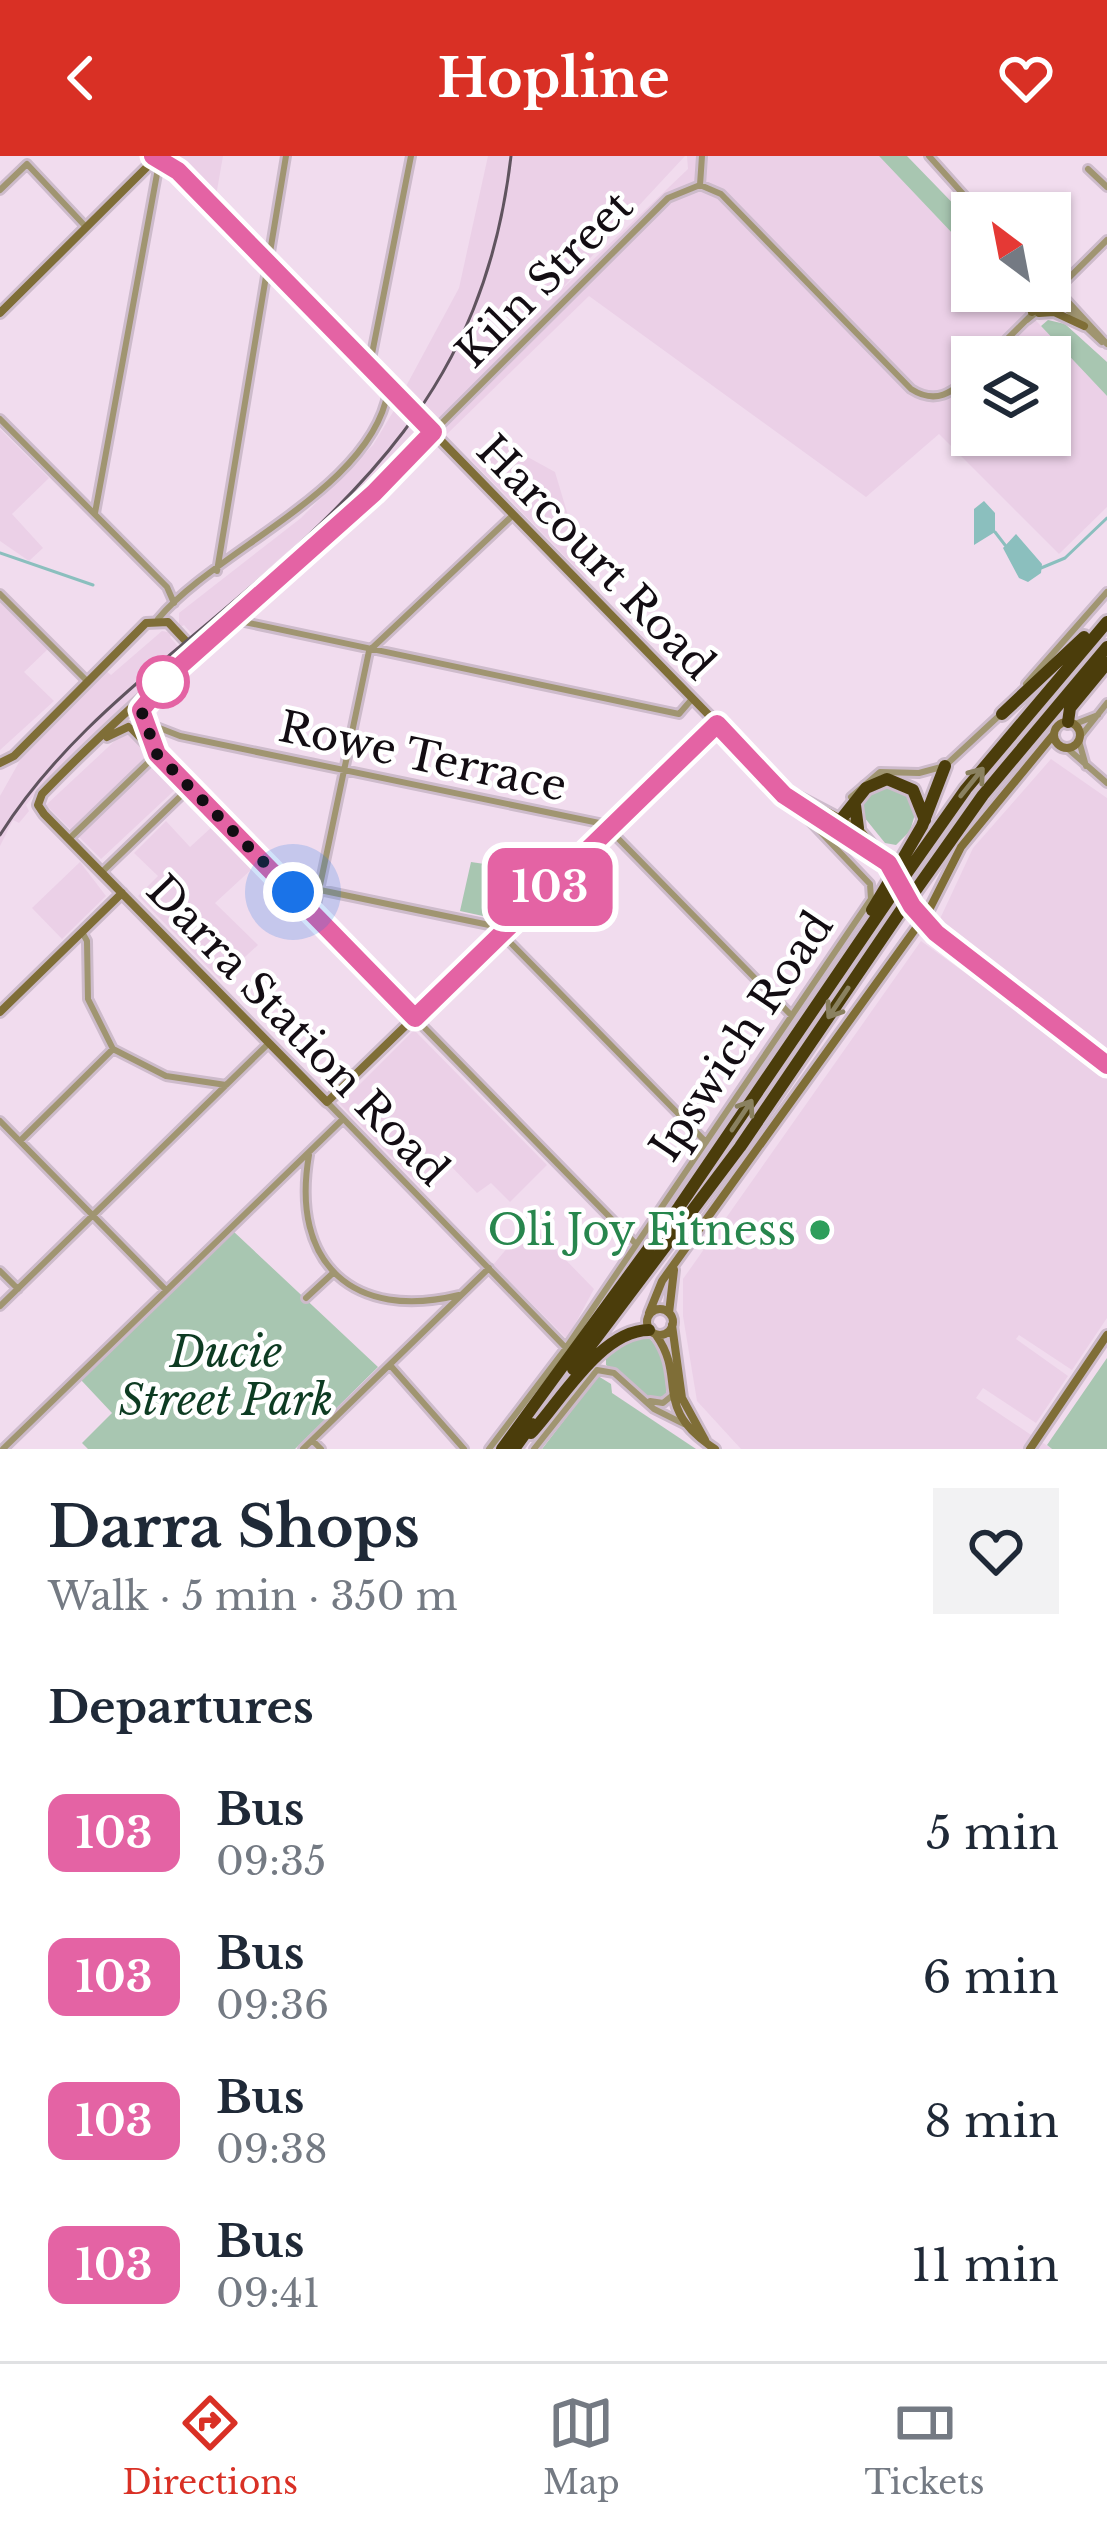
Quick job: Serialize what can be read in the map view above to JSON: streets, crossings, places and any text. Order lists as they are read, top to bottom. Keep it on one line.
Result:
{"streets":{"street":["Kiln Street","Harcourt Road","Rowe Terrace","Darra Station Road","Ipswich Road"]},"crossings":[["Kiln Street","Harcourt Road"],["Harcourt Road","Ipswich Road"],["Rowe Terrace","Ipswich Road"],["Darra Station Road","Ipswich Road"]],"parks":["Ducie Street Park"],"places":["Oli Joy Fitness"],"lines":["bus line 103"],"north":"top left","page":{"header":"Hopline","on_map":"103","heading":[["Darra Shops","Walk · 5 min · 350 m"],"Departures"],"list":[{"mark":"103","name":"Bus","note":"09:35","value":"5 min"},{"mark":"103","name":"Bus","note":"09:36","value":"6 min"},{"mark":"103","name":"Bus","note":"09:38","value":"8 min"},{"mark":"103","name":"Bus","note":"09:41","value":"11 min"}],"tabs":["Directions","Map","Tickets"]}}
